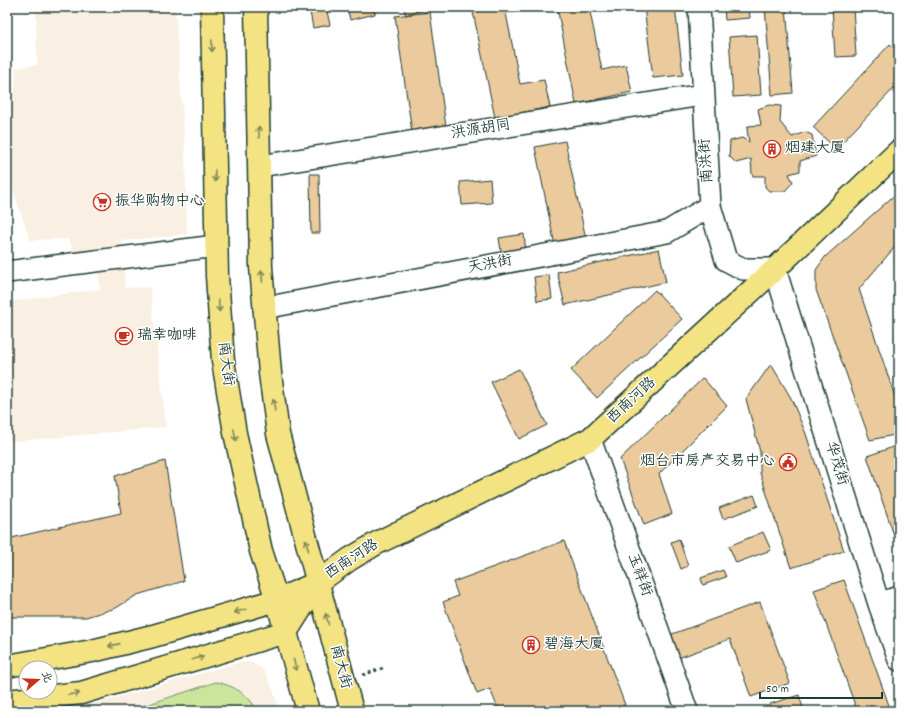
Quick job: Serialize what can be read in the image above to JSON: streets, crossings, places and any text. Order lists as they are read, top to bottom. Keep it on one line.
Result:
{"streets":{"main road":["南大街","西南河路"],"street":["洪源胡同","南洪街","天洪街","华茂街","玉祥街"]},"crossings":[["洪源胡同","南洪街"],["洪源胡同","南大街"],["南洪街","天洪街"],["南洪街","西南河路"],["南洪街","华茂街"],["天洪街","南大街"],["南大街","西南河路"],["西南河路","华茂街"],["西南河路","玉祥街"]],"places":{"building":["烟建大厦","碧海大厦"],"supermarket":["振华购物中心"],"cafe":["瑞幸咖啡"],"public building":["烟台市房产交易中心"]},"scale_bar":"50 m","north":"right"}
